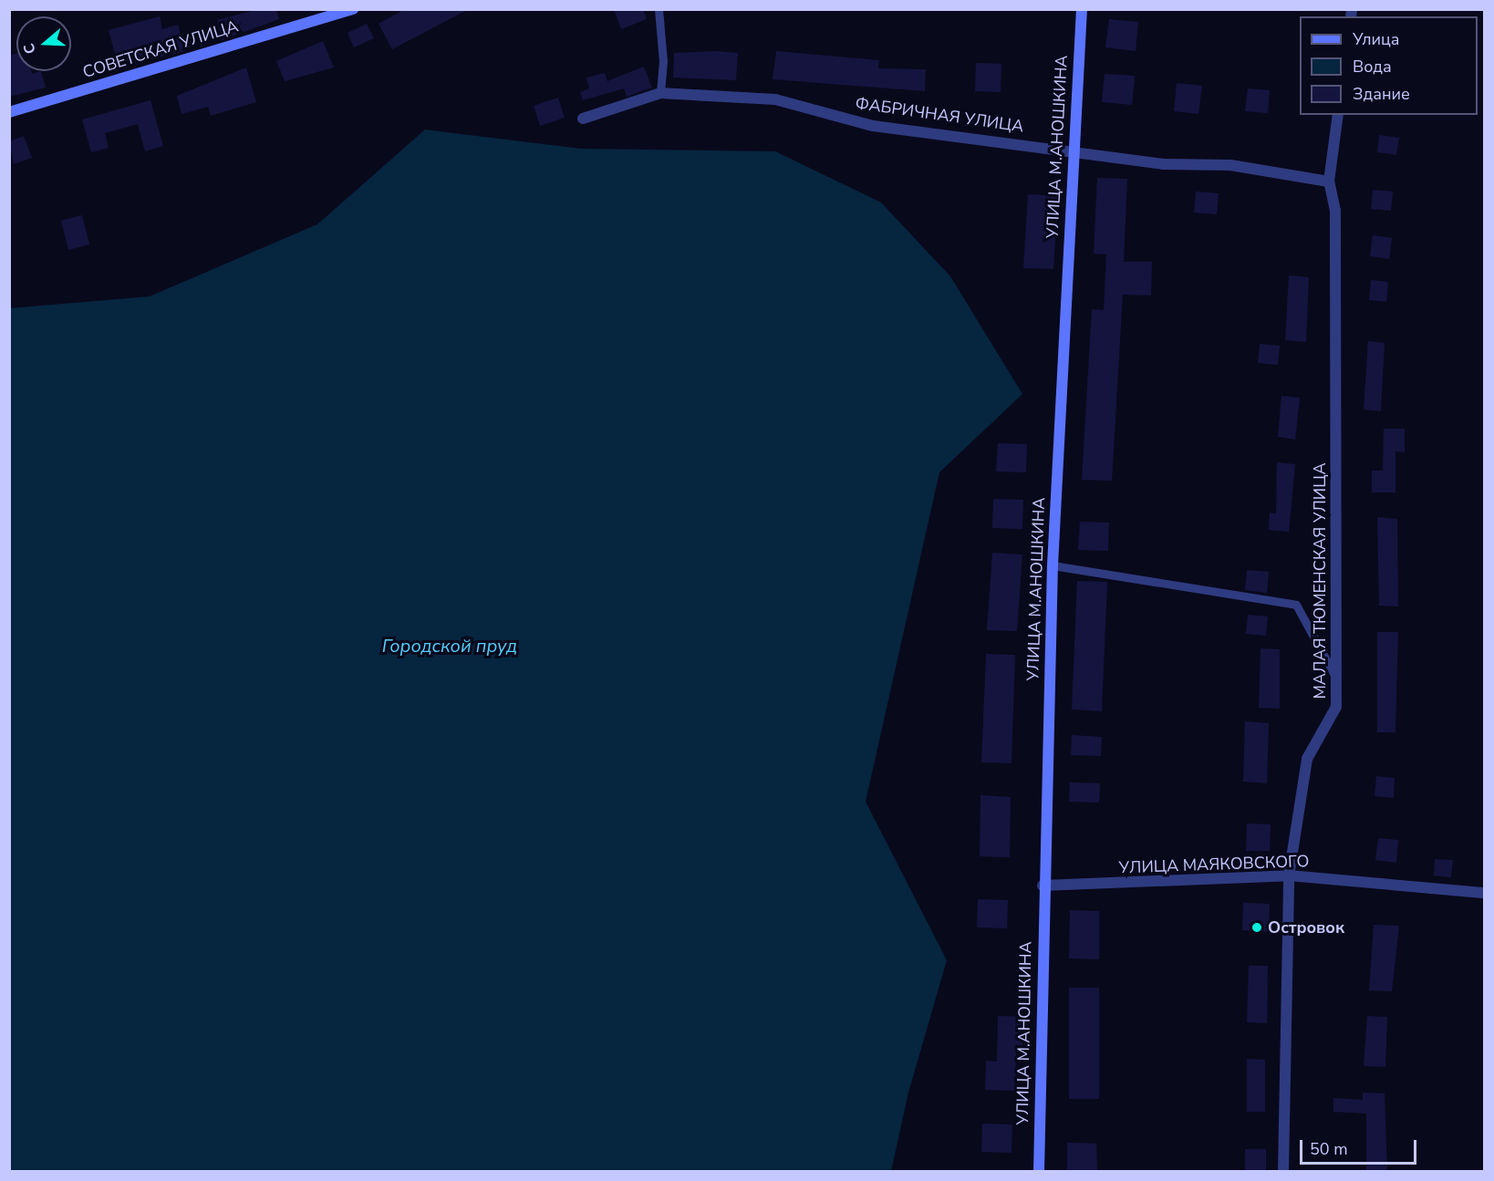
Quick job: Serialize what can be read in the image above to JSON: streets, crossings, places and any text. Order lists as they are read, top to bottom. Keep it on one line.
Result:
{"streets":{"street":["СОВЕТСКАЯ УЛИЦА","ФАБРИЧНАЯ УЛИЦА","УЛИЦА М.АНОШКИНА","МАЛАЯ ТЮМЕНСКАЯ УЛИЦА","УЛИЦА МАЯКОВСКОГО"]},"crossings":[["ФАБРИЧНАЯ УЛИЦА","УЛИЦА М.АНОШКИНА"],["ФАБРИЧНАЯ УЛИЦА","МАЛАЯ ТЮМЕНСКАЯ УЛИЦА"],["УЛИЦА М.АНОШКИНА","УЛИЦА МАЯКОВСКОГО"],["МАЛАЯ ТЮМЕНСКАЯ УЛИЦА","УЛИЦА МАЯКОВСКОГО"]],"water":["Городской пруд"],"places":["Островок"],"legend":["Улица","Вода","Здание"],"scale_bar":"50 m","north":"left"}
